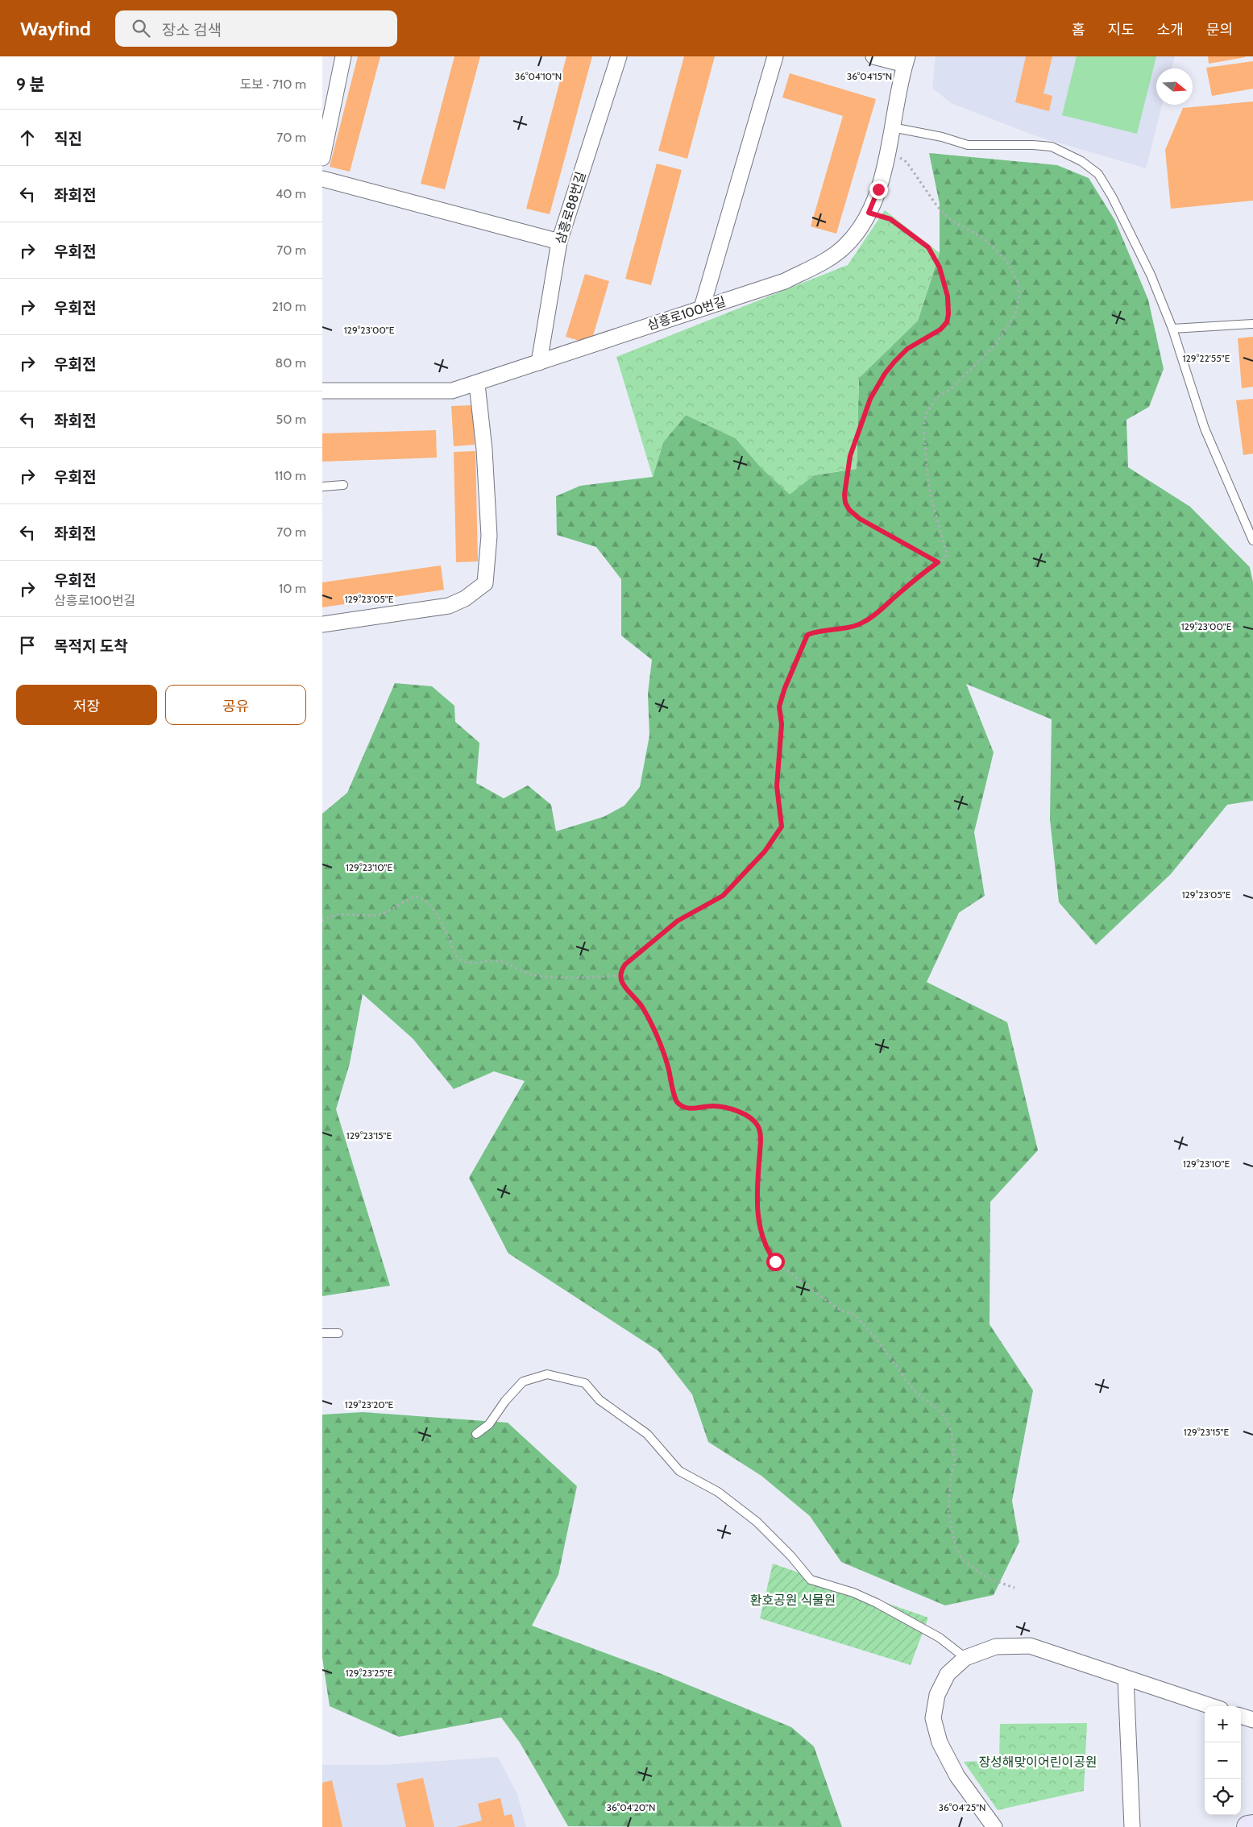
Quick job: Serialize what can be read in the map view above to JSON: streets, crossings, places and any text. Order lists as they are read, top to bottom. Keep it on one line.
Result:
{"streets":{"street":["삼흥로88번길","삼흥로100번길"]},"crossings":[["삼흥로88번길","삼흥로100번길"]],"parks":["환호공원 식물원","장성해맞이어린이공원"],"north":"right","page":{"header":"Wayfind","search":"장소 검색","nav":["홈","지도","소개","문의"],"heading":["9 분","도보 · 710 m"],"list":[["직진","70 m"],["좌회전","40 m"],["우회전","70 m"],["우회전","210 m"],["우회전","80 m"],["좌회전","50 m"],["우회전","110 m"],["좌회전","70 m"],["우회전","삼흥로100번길","10 m"],"목적지 도착"],"buttons":["저장","공유"],"map_buttons":["+","−"]},"coordinates":["36°04'10\"N","36°04'15\"N","129°23'00\"E","129°22'55\"E","129°23'05\"E","129°23'10\"E","129°23'15\"E","129°23'20\"E","129°23'25\"E","36°04'20\"N","36°04'25\"N"]}
